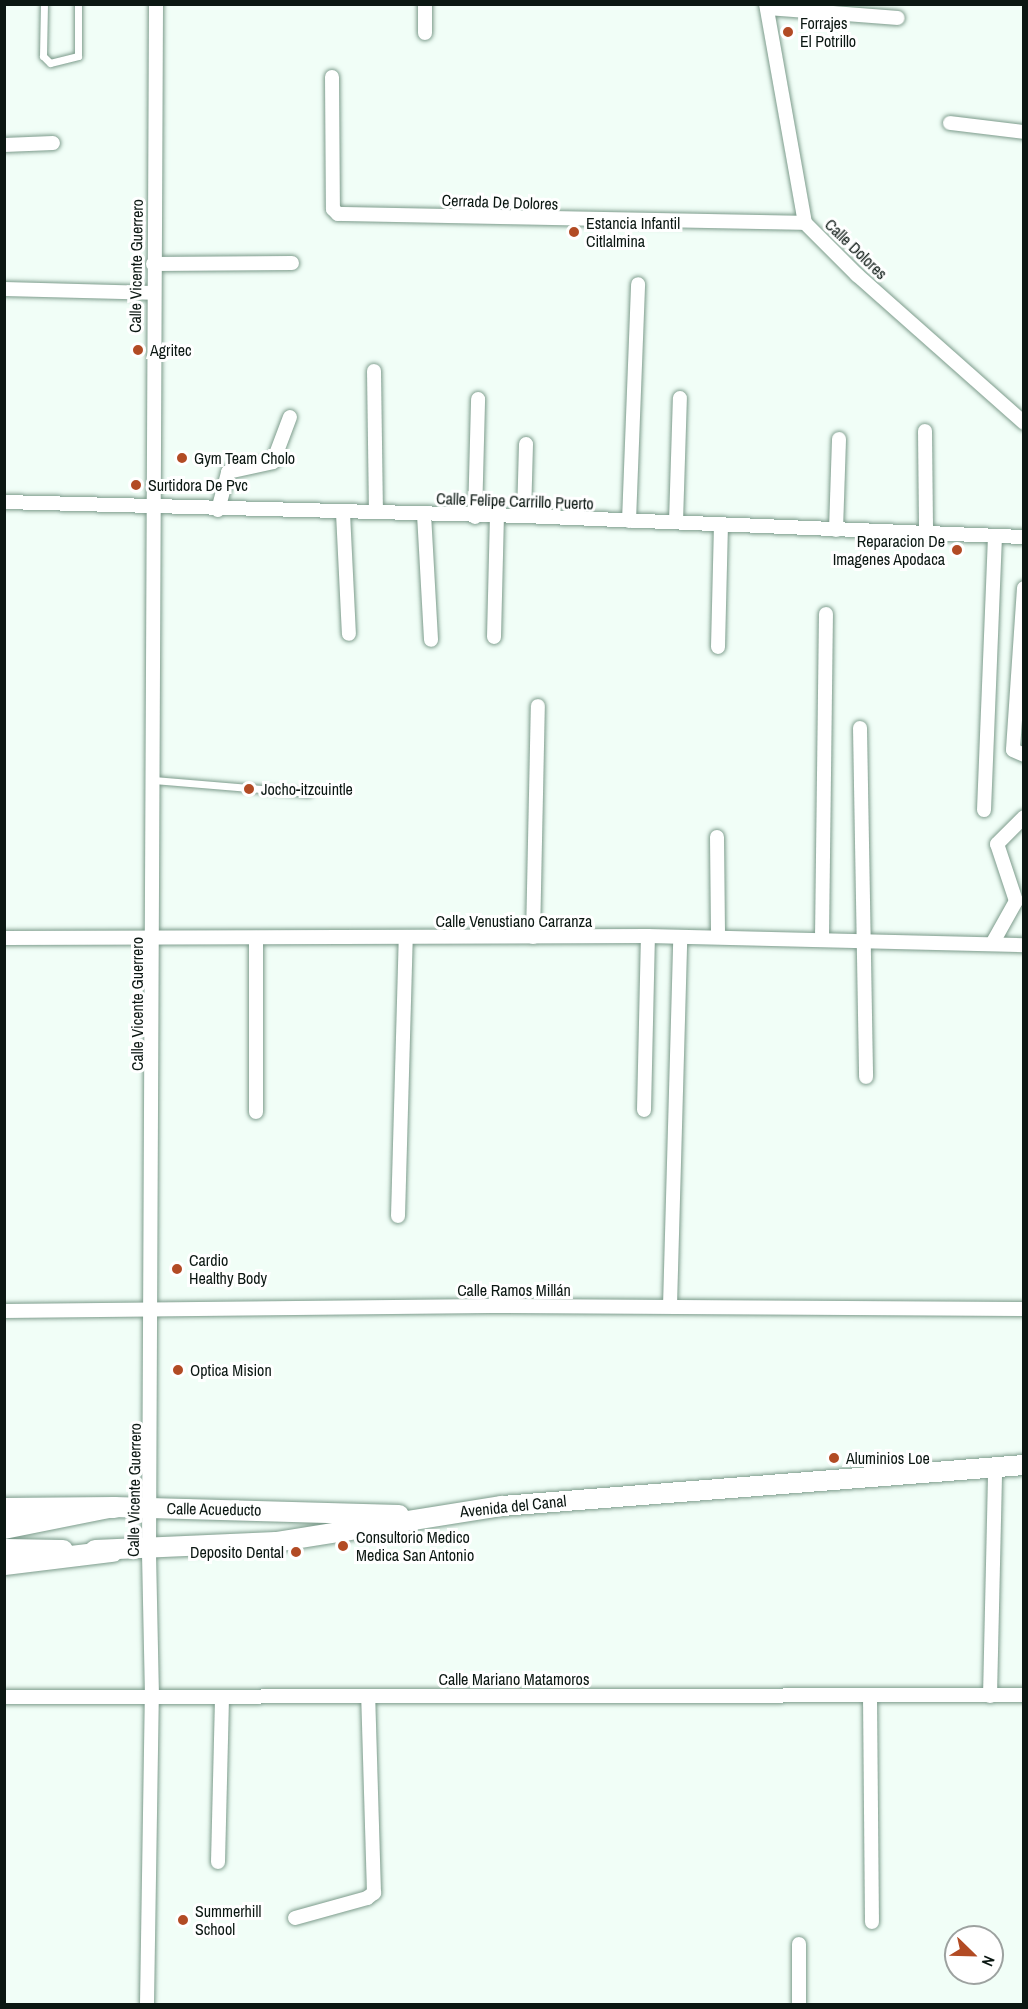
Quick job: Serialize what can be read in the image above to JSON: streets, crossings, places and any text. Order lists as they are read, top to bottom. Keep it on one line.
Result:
{"streets":{"main road":["Avenida del Canal","Calle Acueducto"],"street":["Cerrada De Dolores","Calle Dolores","Calle Vicente Guerrero","Calle Felipe Carrillo Puerto","Calle Venustiano Carranza","Calle Ramos Millán","Calle Mariano Matamoros"]},"crossings":[["Cerrada De Dolores","Calle Dolores"],["Calle Vicente Guerrero","Calle Felipe Carrillo Puerto"],["Calle Vicente Guerrero","Calle Venustiano Carranza"],["Calle Vicente Guerrero","Calle Ramos Millán"],["Calle Vicente Guerrero","Avenida del Canal"],["Calle Vicente Guerrero","Calle Acueducto"],["Calle Vicente Guerrero","Calle Mariano Matamoros"],["Avenida del Canal","Calle Acueducto"]],"places":["Forrajes El Potrillo","Estancia Infantil Citlalmina","Agritec","Gym Team Cholo","Surtidora De Pvc","Reparacion De Imagenes Apodaca","Jocho-itzcuintle","Cardio Healthy Body","Optica Mision","Aluminios Loe","Consultorio Medico Medica San Antonio","Deposito Dental","Summerhill School"],"north":"bottom right"}
